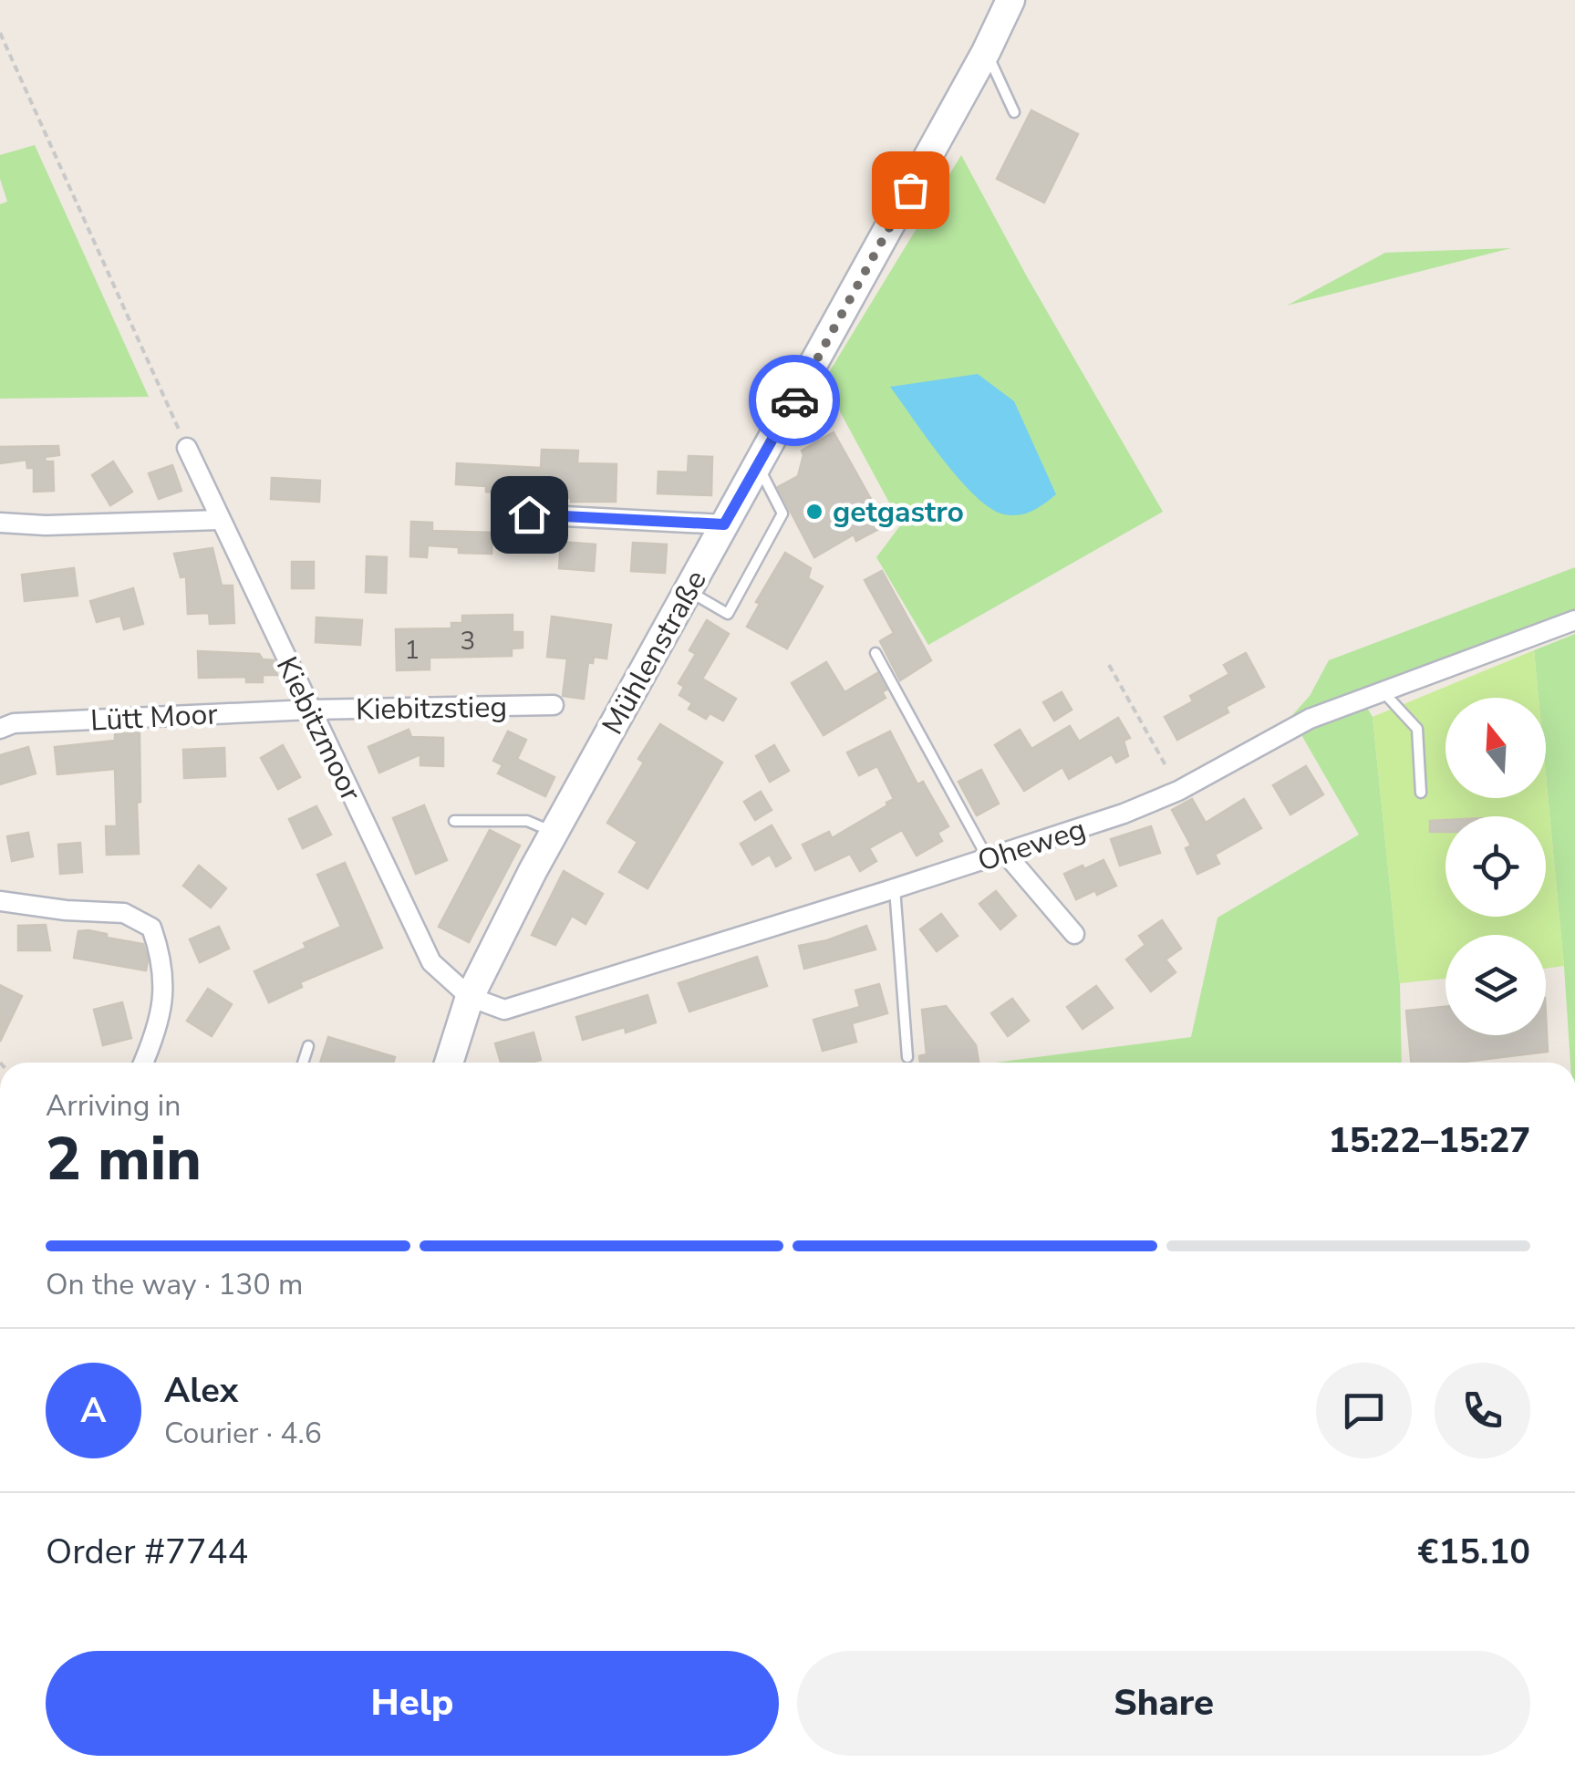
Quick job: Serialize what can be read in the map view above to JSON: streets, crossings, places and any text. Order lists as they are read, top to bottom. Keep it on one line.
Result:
{"streets":{"main road":["Mühlenstraße"],"street":["Kiebitzstieg","Lütt Moor","Kiebitzmoor","Oheweg"]},"crossings":[["Mühlenstraße","Kiebitzmoor"],["Mühlenstraße","Oheweg"],["Kiebitzstieg","Lütt Moor"],["Kiebitzstieg","Kiebitzmoor"],["Lütt Moor","Kiebitzmoor"],["Kiebitzmoor","Oheweg"]],"places":["getgastro"],"house_numbers":["3","1"],"north":"top","page":{"heading":["2 min","Arriving in","15:22–15:27"],"panel":["Alex","Courier · 4.6","Order #7744","€15.10"],"bar":"On the way · 130 m","round":"A","buttons":["Help","Share"]}}
